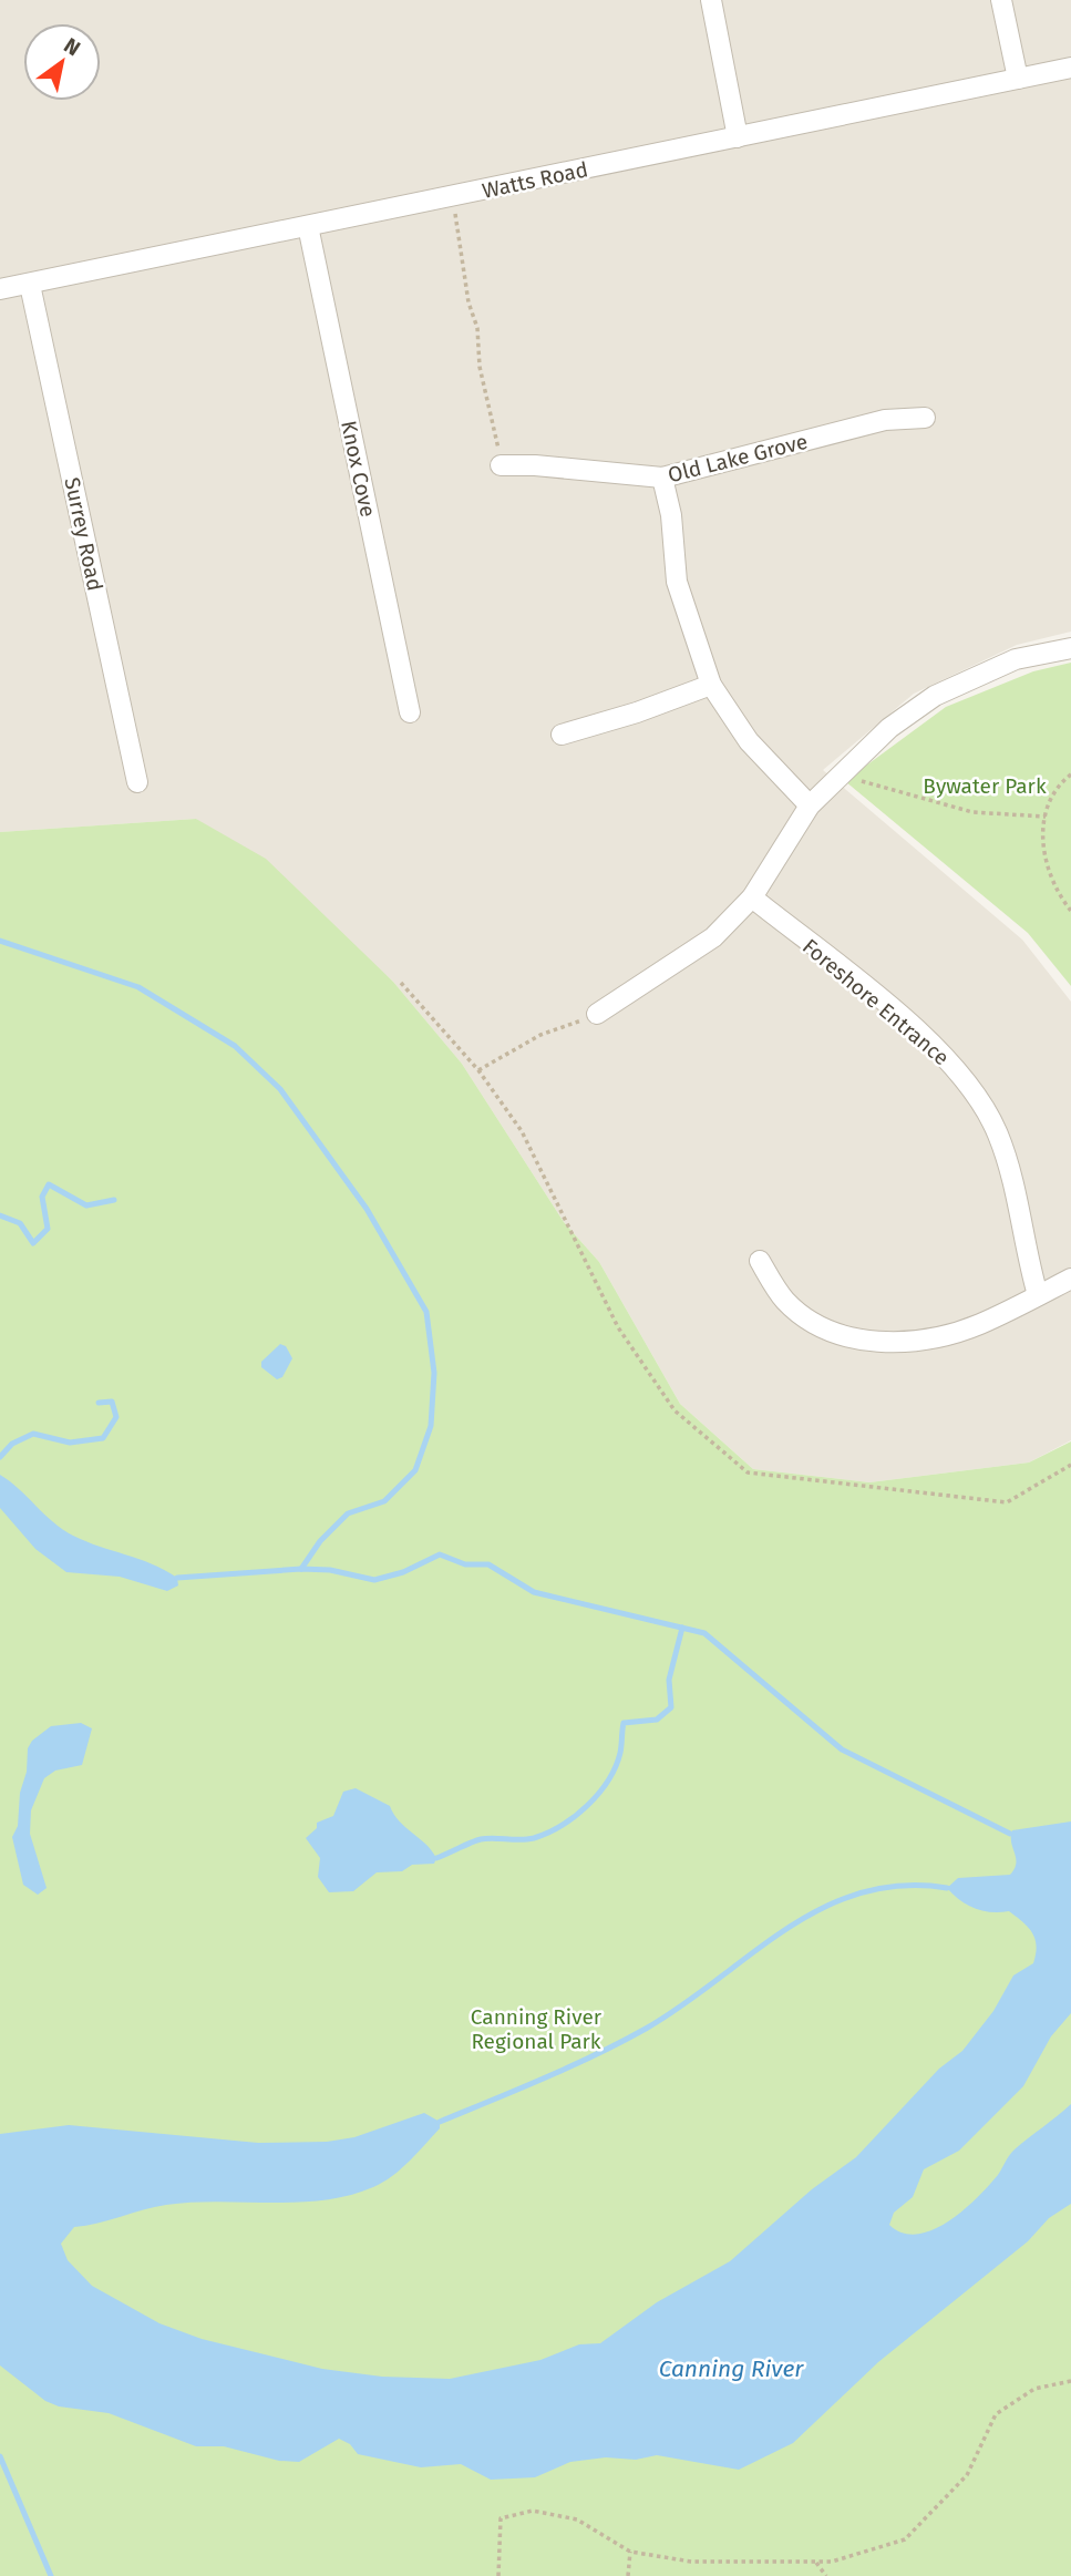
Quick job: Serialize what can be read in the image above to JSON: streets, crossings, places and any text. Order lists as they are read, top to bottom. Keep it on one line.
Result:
{"streets":{"street":["Watts Road","Old Lake Grove","Knox Cove","Surrey Road","Foreshore Entrance"]},"crossings":[["Watts Road","Knox Cove"],["Watts Road","Surrey Road"]],"water":["Canning River"],"parks":["Bywater Park","Canning River Regional Park"],"north":"top right"}
